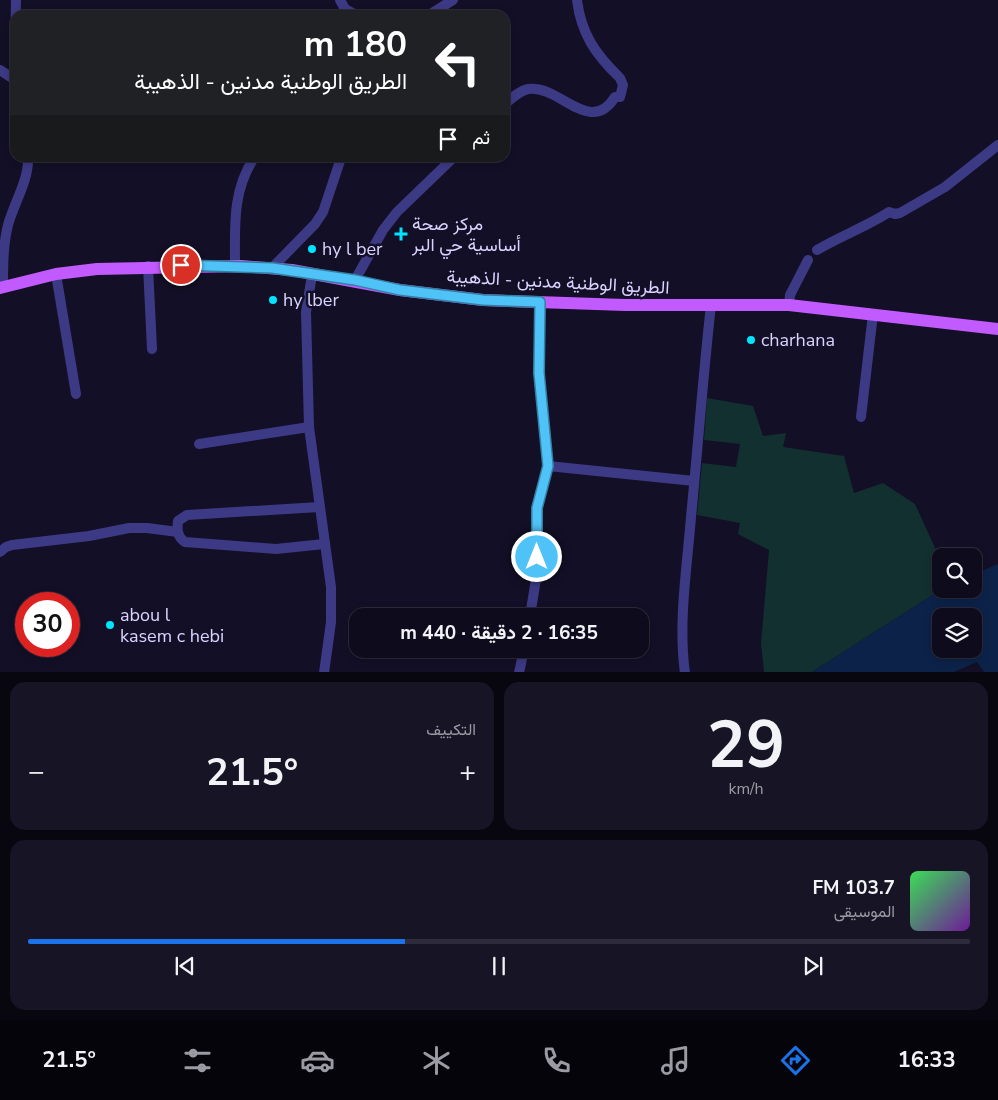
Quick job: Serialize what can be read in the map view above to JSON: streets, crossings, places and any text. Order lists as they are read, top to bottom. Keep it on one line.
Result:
{"streets":{"main road":["الطريق الوطنية مدنين - الذهيبة"]},"places":{"health":["مركز صحة أساسية حي البر"],"other":["hy l ber","hy lber","charhana","abou l kasem c hebi"]},"page":{"turn":["180 m","الطريق الوطنية مدنين - الذهيبة"],"then":"ثم","limit":"30","trip":"16:35 · 2 دقيقة · 440 m","tile":[["29","km/h"],"التكييف"],"heat":["−","21.5°","+"],"song":["103.7 FM","الموسيقى"],"tabs":["16:33","21.5°"]}}
